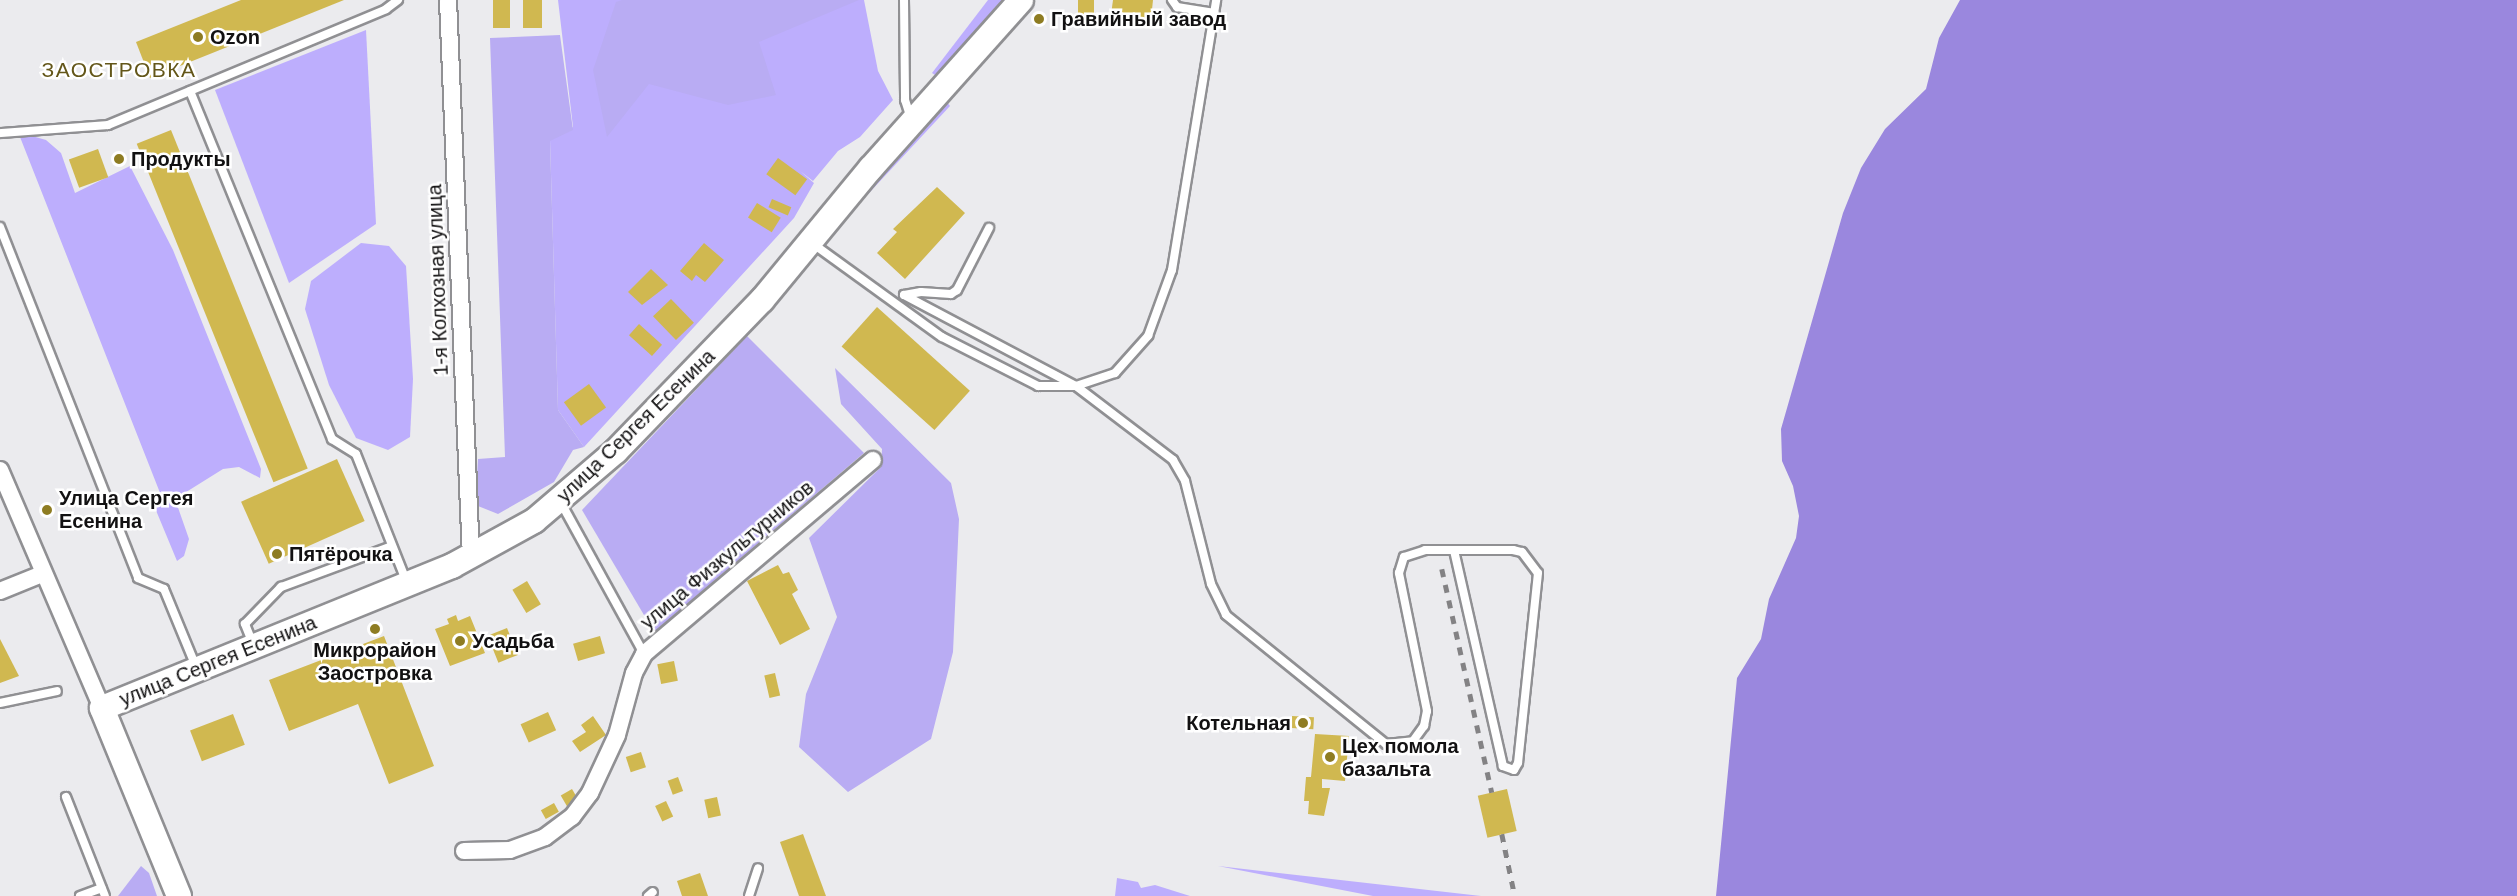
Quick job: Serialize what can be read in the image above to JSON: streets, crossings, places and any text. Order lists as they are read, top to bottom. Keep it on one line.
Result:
{"streets":{"street":["1-я Колхозная улица","улица Сергея Есенина","улица Физкультурников"]},"crossings":[["1-я Колхозная улица","улица Сергея Есенина"]],"districts":["ЗАОСТРОВКА"],"places":["Гравийный завод","Ozon","Продукты","Улица Сергея Есенина","Пятёрочка","Микрорайон Заостровка","Усадьба","Котельная","Цех помола базальта"]}
